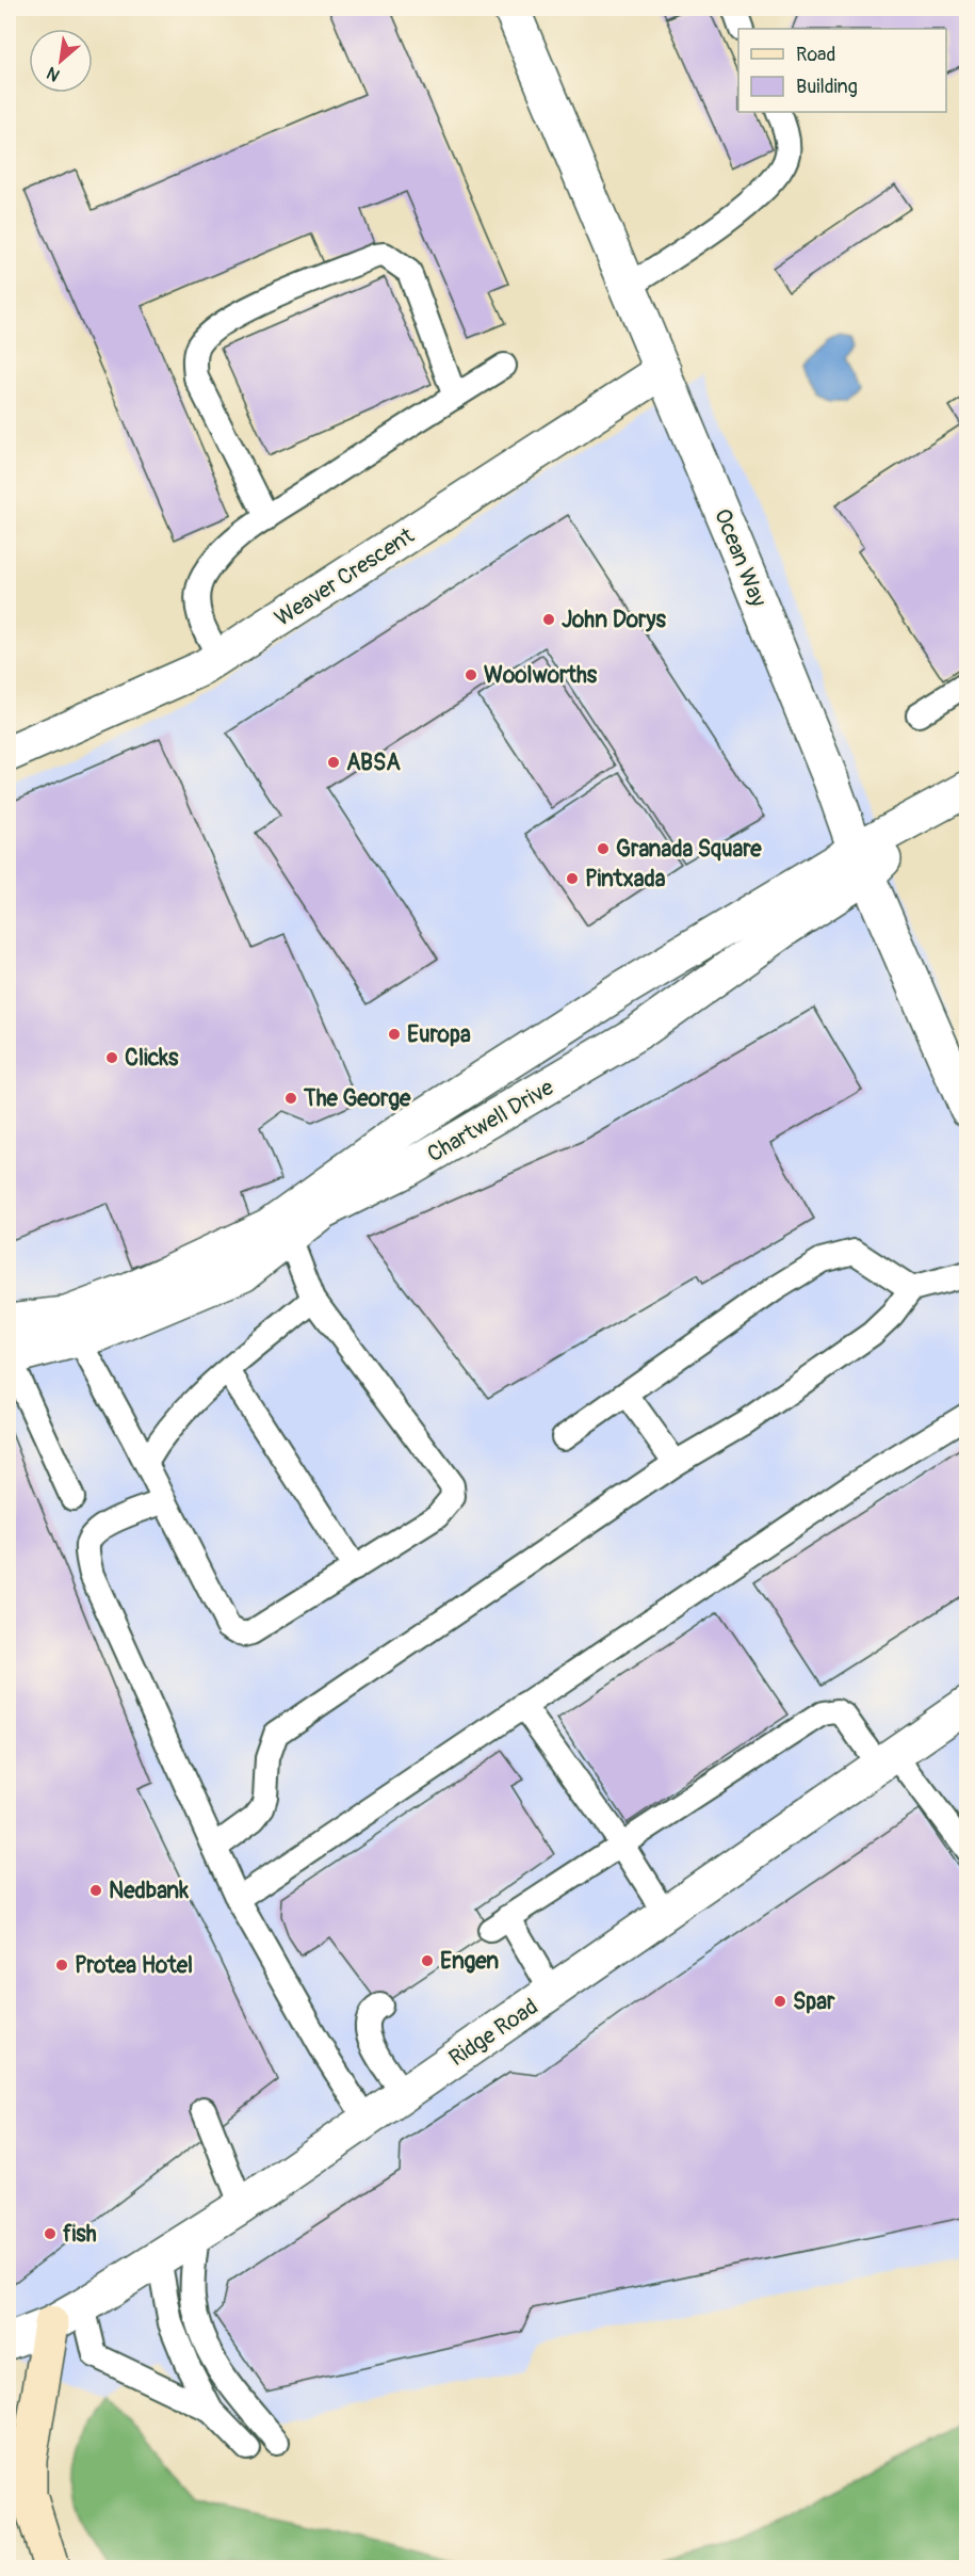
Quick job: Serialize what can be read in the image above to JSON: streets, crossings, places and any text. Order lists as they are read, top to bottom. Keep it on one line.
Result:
{"streets":{"street":["Ocean Way","Weaver Crescent","Chartwell Drive","Ridge Road"]},"crossings":[["Ocean Way","Weaver Crescent"],["Ocean Way","Chartwell Drive"]],"places":["John Dorys","Woolworths","ABSA","Granada Square","Pintxada","Europa","Clicks","The George","Nedbank","Engen","Protea Hotel","Spar","fish"],"legend":["Road","Building"],"north":"bottom left"}
